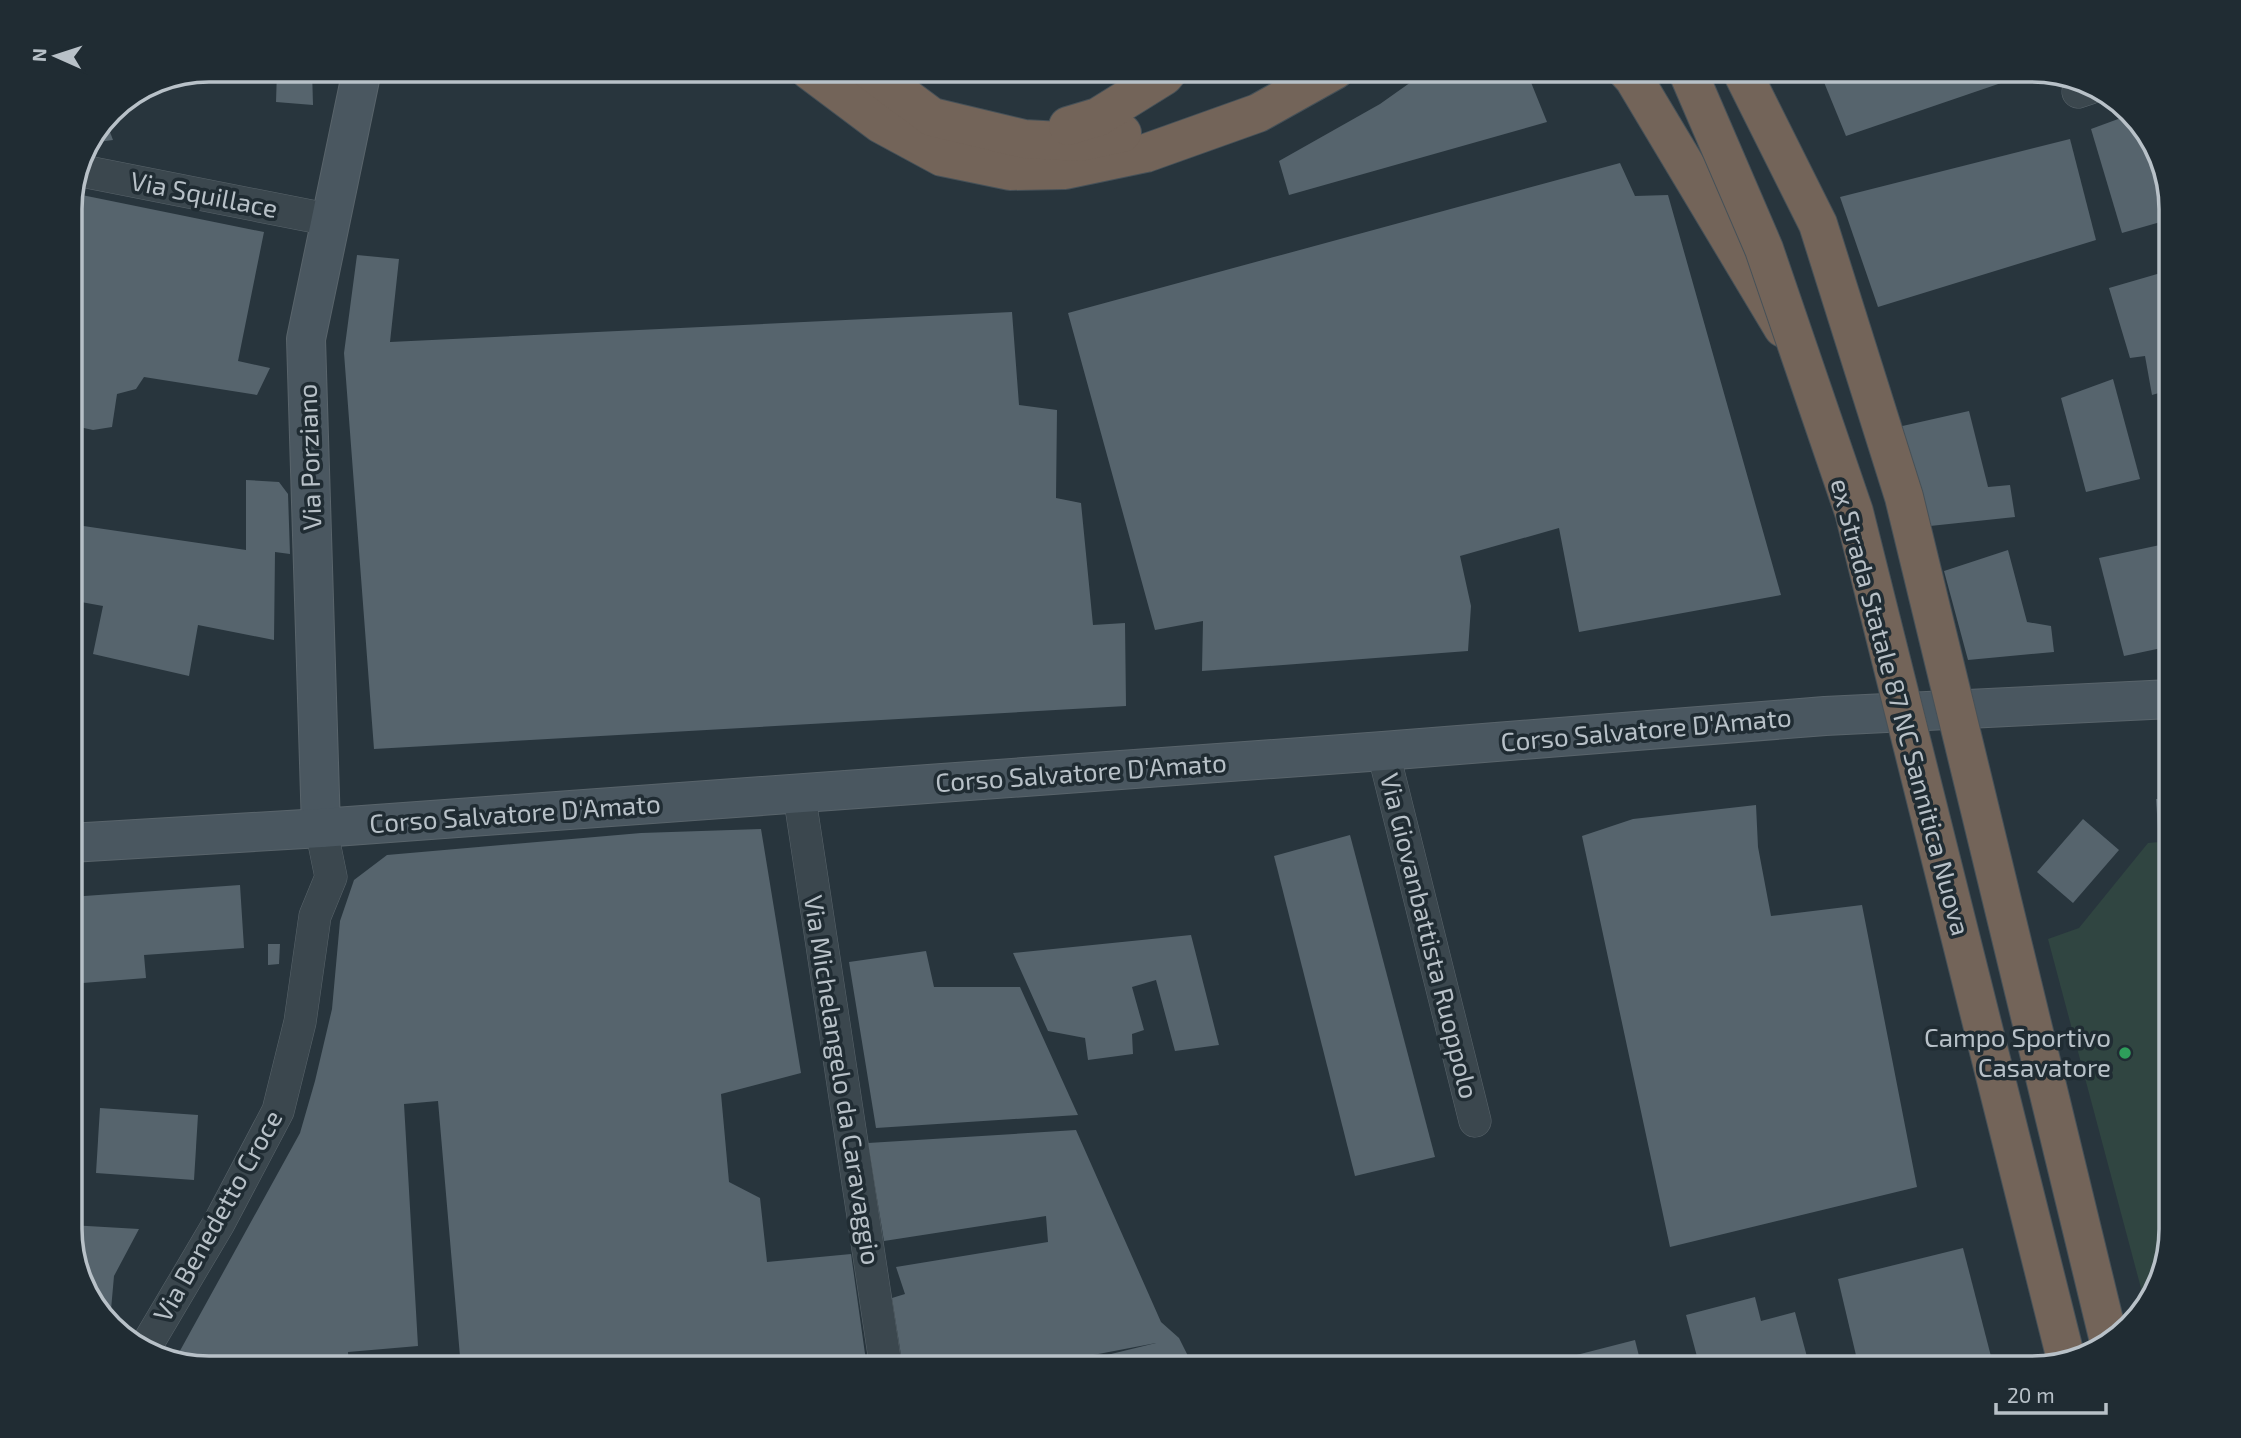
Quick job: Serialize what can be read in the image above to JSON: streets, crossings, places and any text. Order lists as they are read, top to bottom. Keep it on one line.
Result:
{"streets":{"highway":["ex Strada Statale 87 NC Sannitica Nuova"],"street":["Via Squillace","Via Porziano","Corso Salvatore D'Amato","Via Giovanbattista Ruoppolo","Via Michelangelo da Caravaggio","Via Benedetto Croce"]},"crossings":[["Via Squillace","Via Porziano"],["Via Porziano","Corso Salvatore D'Amato"],["Via Porziano","Via Benedetto Croce"],["Corso Salvatore D'Amato","Via Giovanbattista Ruoppolo"],["Corso Salvatore D'Amato","Via Michelangelo da Caravaggio"],["Corso Salvatore D'Amato","Via Benedetto Croce"]],"places":["Campo Sportivo Casavatore"],"scale_bar":"20 m","north":"left"}
